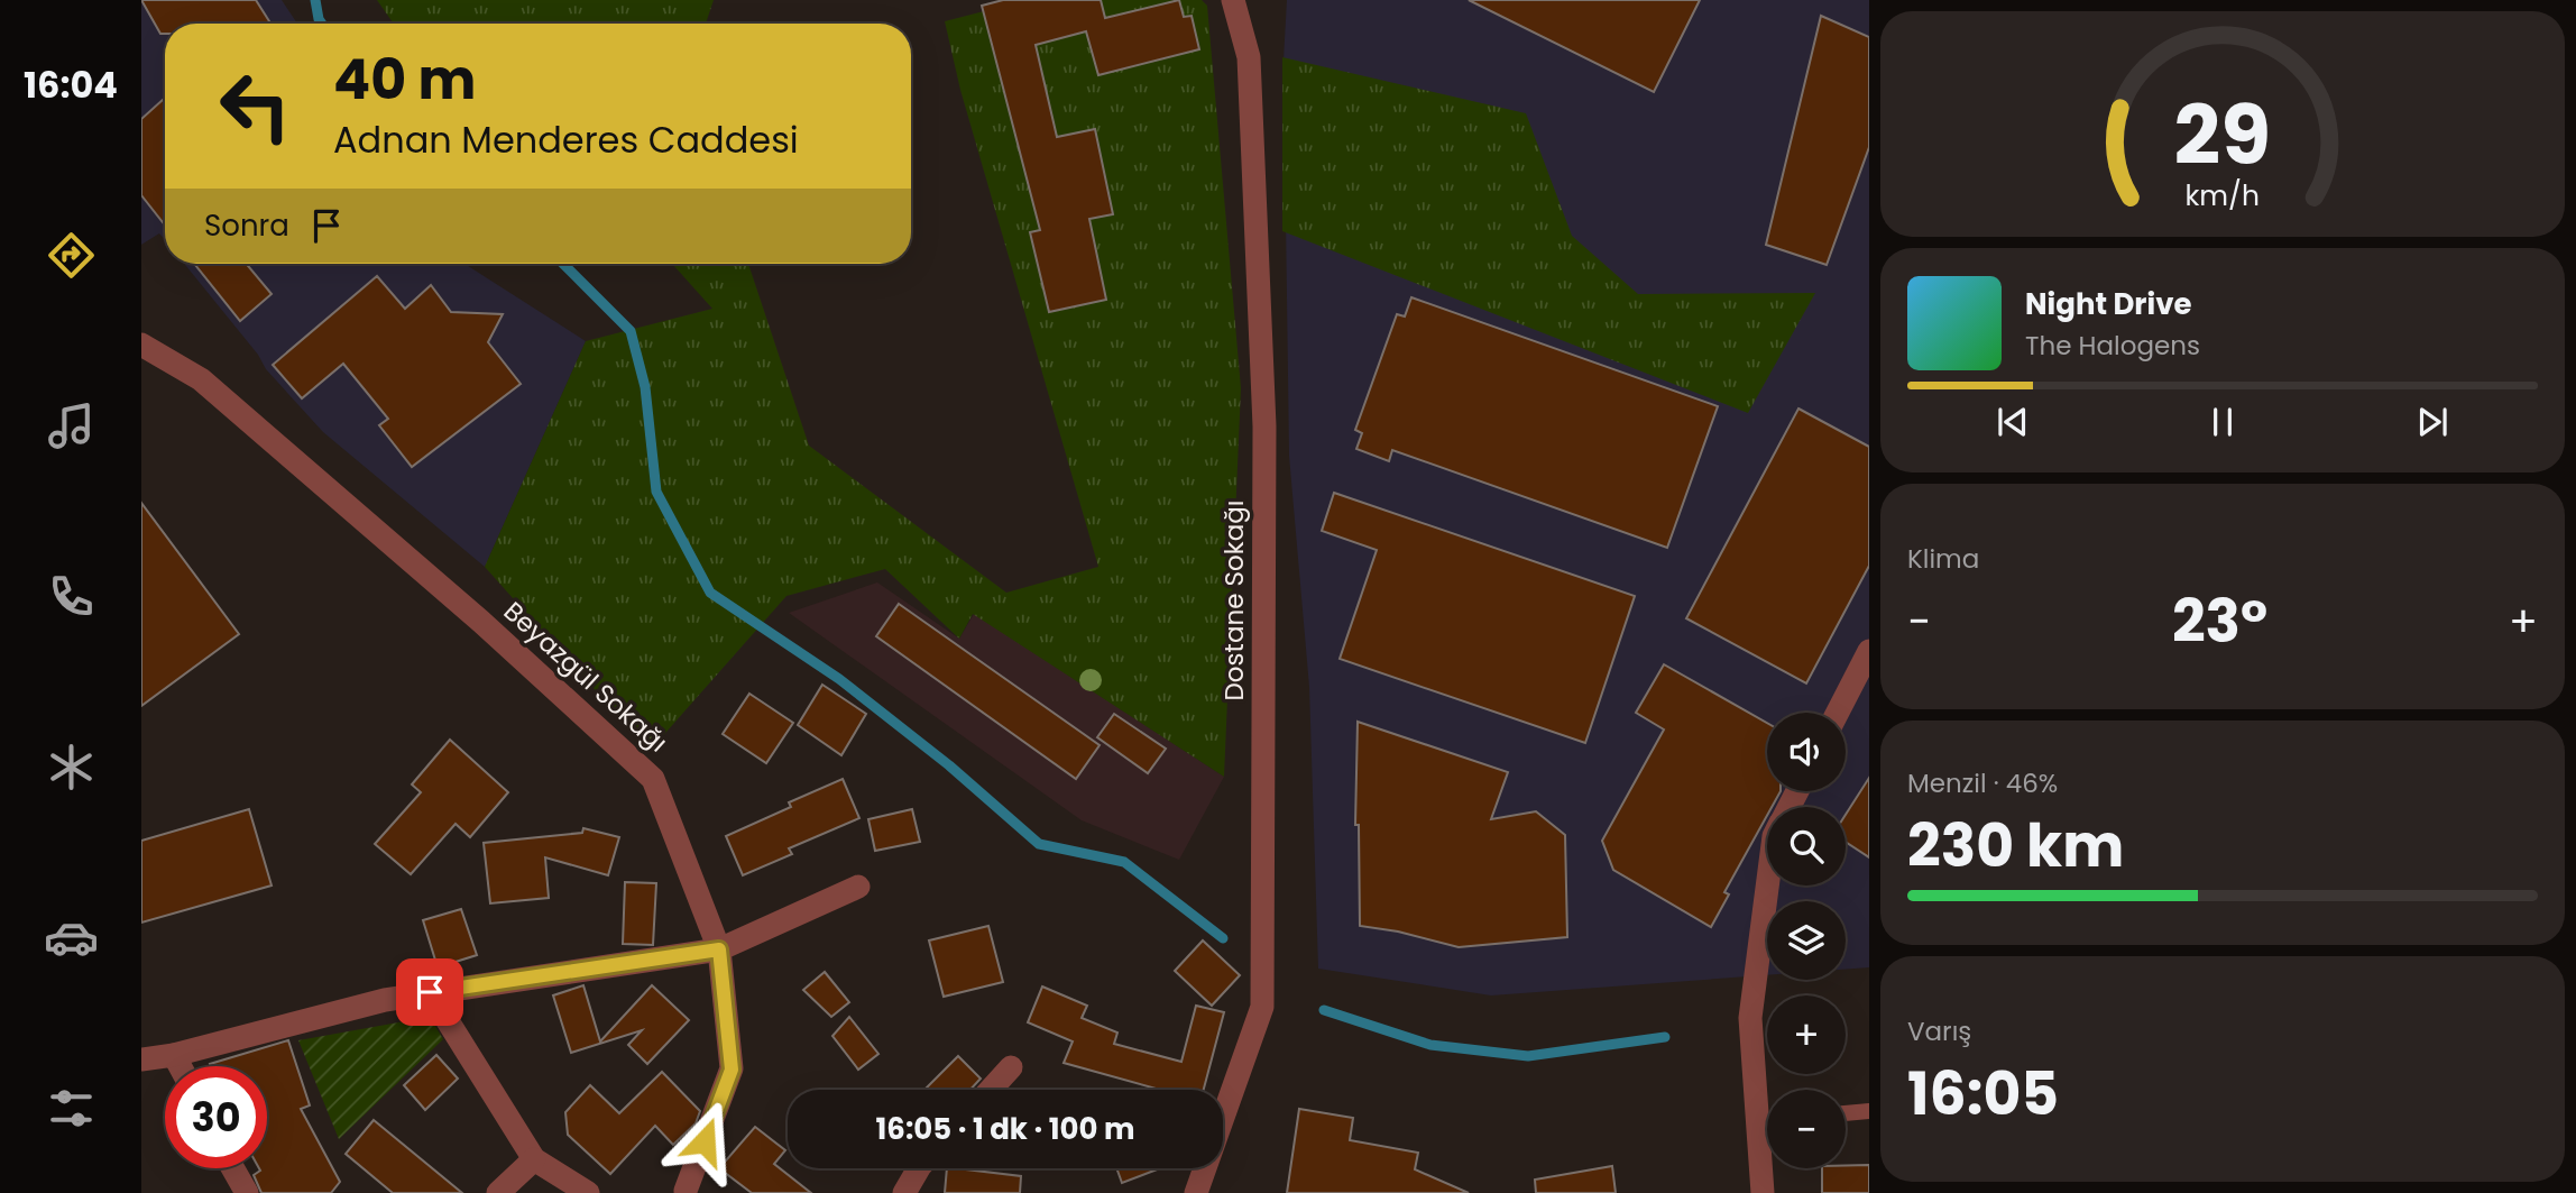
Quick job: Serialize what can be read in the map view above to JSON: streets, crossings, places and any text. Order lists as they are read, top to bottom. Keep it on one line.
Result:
{"streets":{"street":["Dostane Sokağı","Beyazgül Sokağı"]},"page":{"tabs":"16:04","turn":["40 m","Adnan Menderes Caddesi"],"then":"Sonra","song":["Night Drive","The Halogens"],"tile":["Klima",["Menzil · 46%","230 km"],["Varış","16:05"]],"heat":["−","23°","+"],"map_buttons":["+","−"],"limit":"30","trip":"16:05 · 1 dk · 100 m","gauge":["29","km/h"]}}
